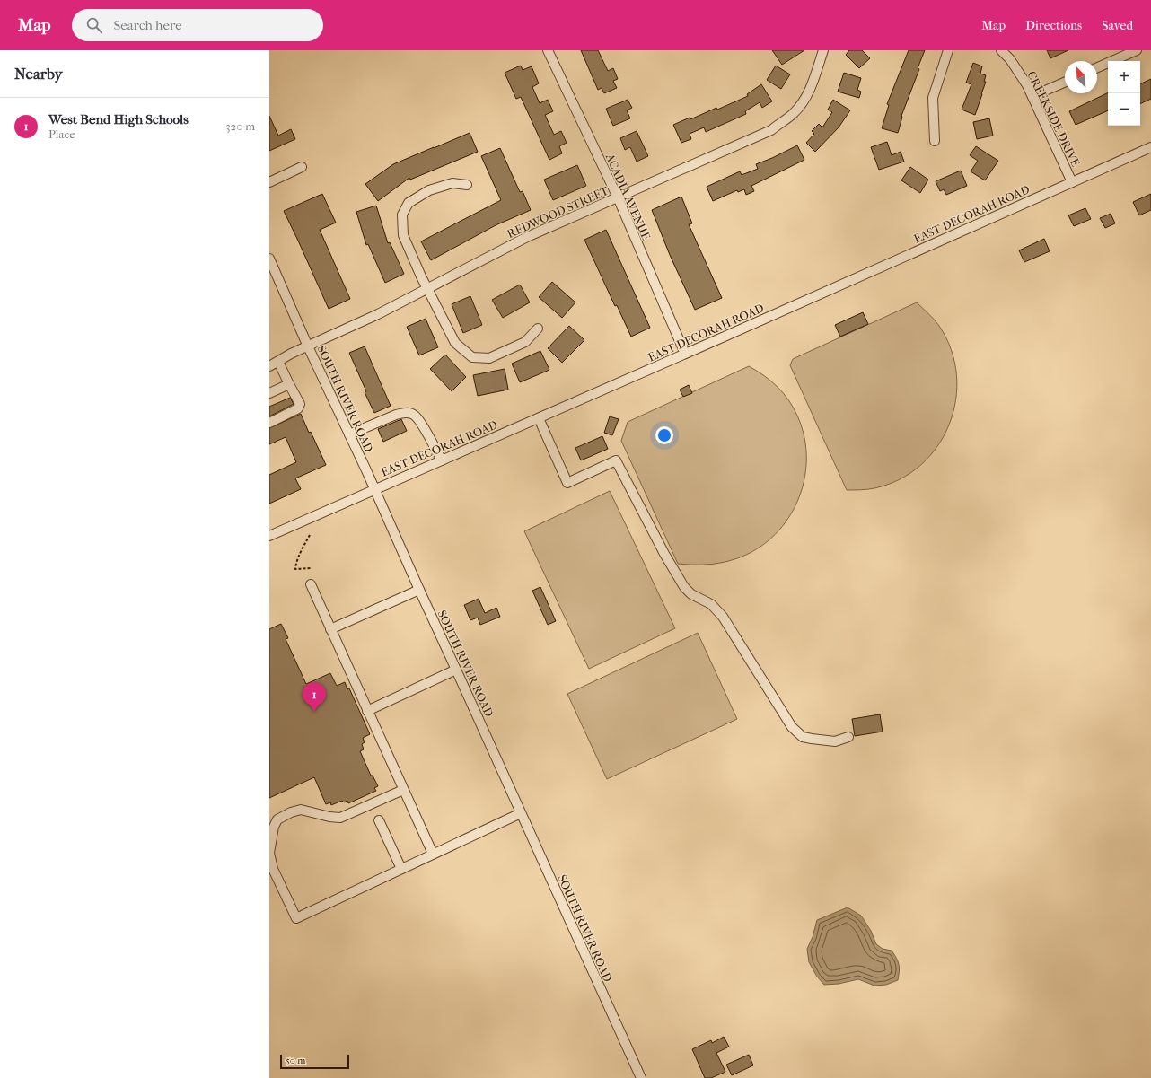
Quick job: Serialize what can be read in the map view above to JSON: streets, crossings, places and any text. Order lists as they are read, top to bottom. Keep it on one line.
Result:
{"streets":{"street":["CREEKSIDE DRIVE","ACADIA AVENUE","REDWOOD STREET","EAST DECORAH ROAD","SOUTH RIVER ROAD"]},"crossings":[["CREEKSIDE DRIVE","EAST DECORAH ROAD"],["ACADIA AVENUE","REDWOOD STREET"],["ACADIA AVENUE","EAST DECORAH ROAD"],["REDWOOD STREET","SOUTH RIVER ROAD"],["EAST DECORAH ROAD","SOUTH RIVER ROAD"]],"scale_bar":"50 m","north":"top left","page":{"header":"Map","search":"Search here","nav":["Map","Directions","Saved"],"heading":"Nearby","map_buttons":["+","−"],"list":[{"mark":"1","name":"West Bend High Schools","note":"Place","value":"320 m"}],"pins":"1","scale":"50 m"}}
